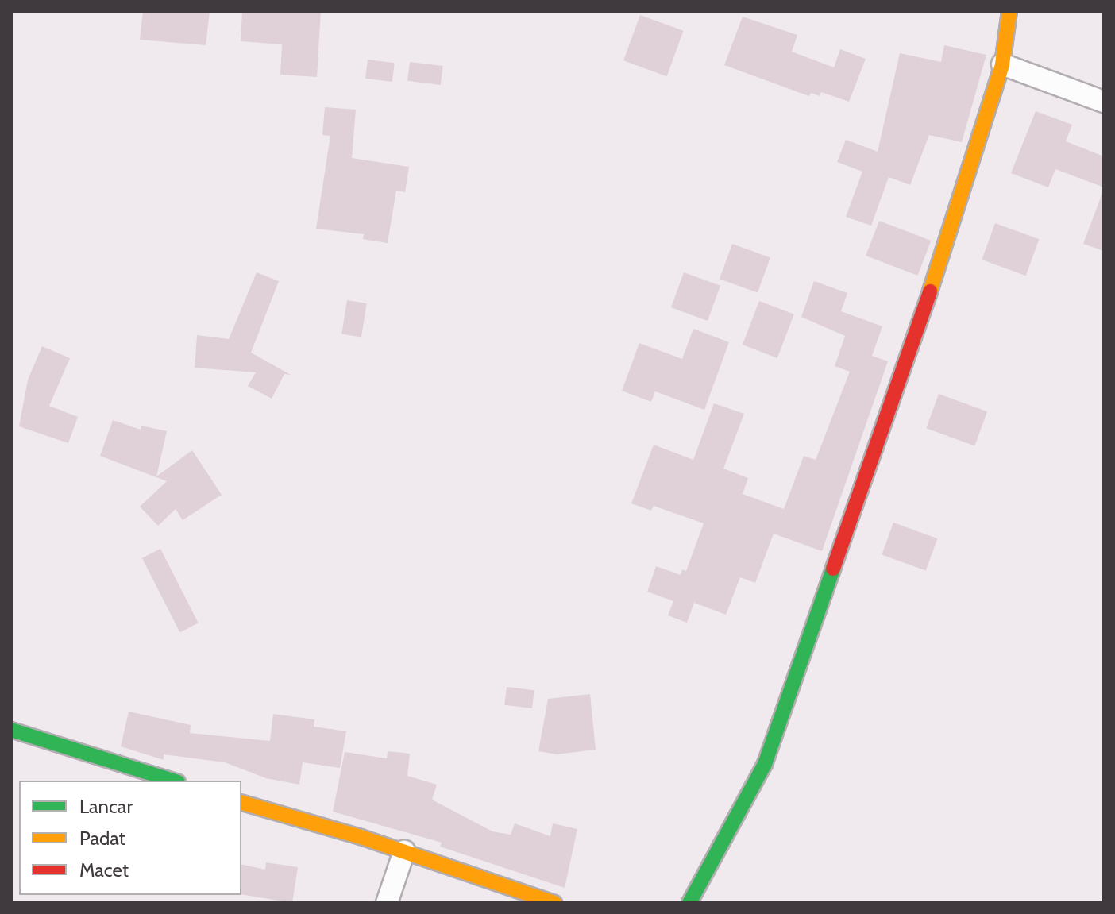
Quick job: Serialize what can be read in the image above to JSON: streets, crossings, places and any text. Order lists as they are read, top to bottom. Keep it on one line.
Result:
{"legend":["Lancar","Padat","Macet"]}
